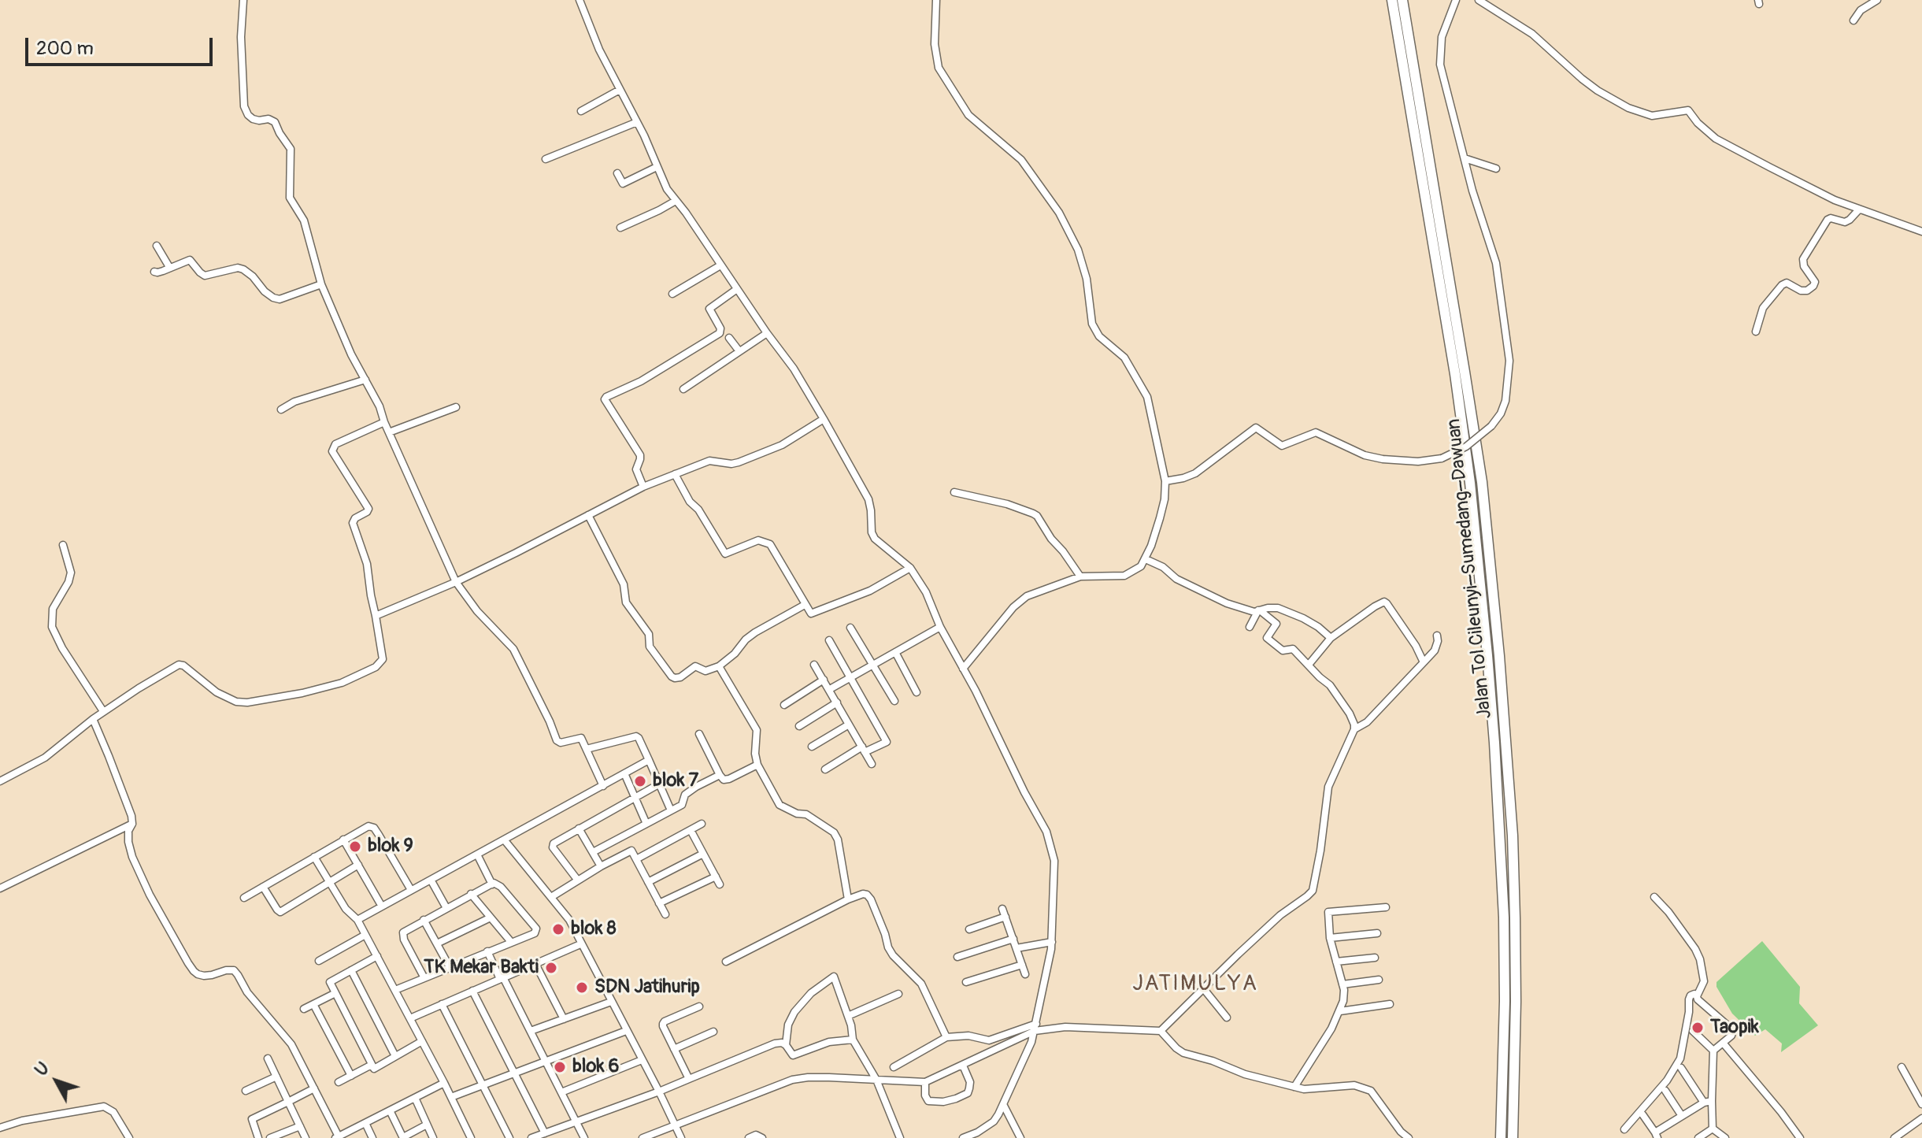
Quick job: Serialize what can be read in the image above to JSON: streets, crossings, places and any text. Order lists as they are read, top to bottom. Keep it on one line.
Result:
{"streets":{"highway":["Jalan Tol Cileunyi–Sumedang–Dawuan"]},"districts":["JATIMULYA"],"places":["blok 7","blok 9","blok 8","TK Mekar Bakti","SDN Jatihurip","Taopik","blok 6"],"scale_bar":"200 m","north":"top left"}
